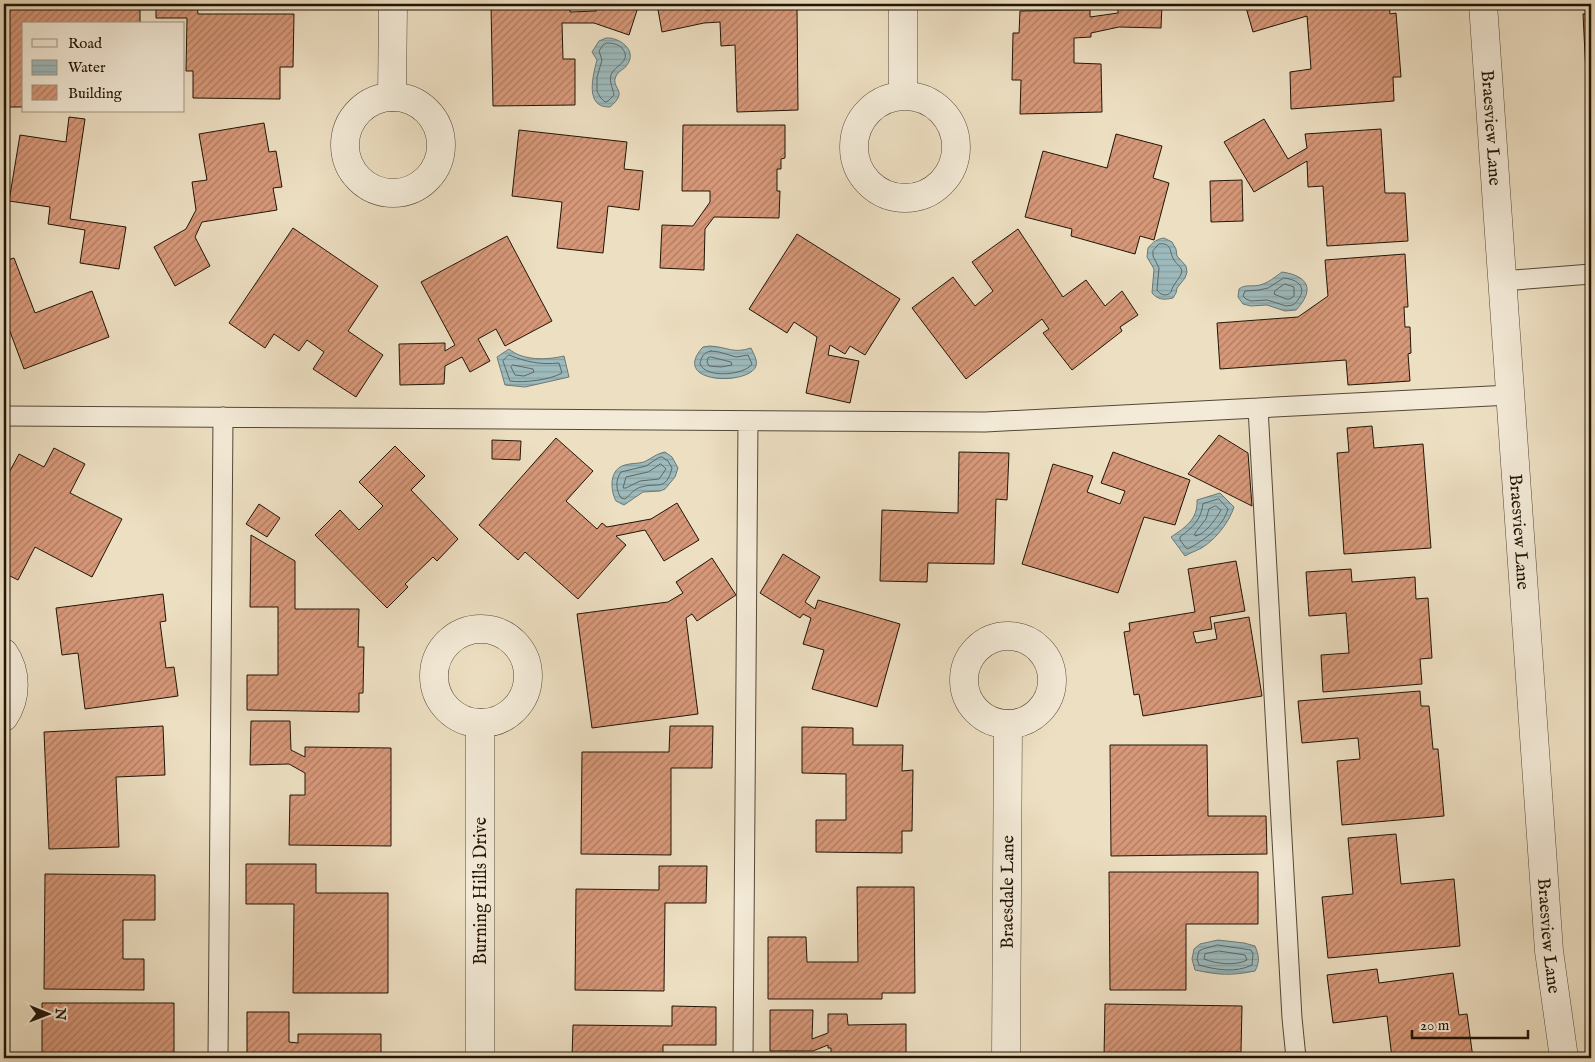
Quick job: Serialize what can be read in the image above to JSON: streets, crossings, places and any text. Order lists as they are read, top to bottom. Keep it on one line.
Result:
{"streets":{"street":["Braesview Lane","Burning Hills Drive","Braesdale Lane"]},"legend":["Road","Water","Building"],"scale_bar":"20 m","north":"right"}
